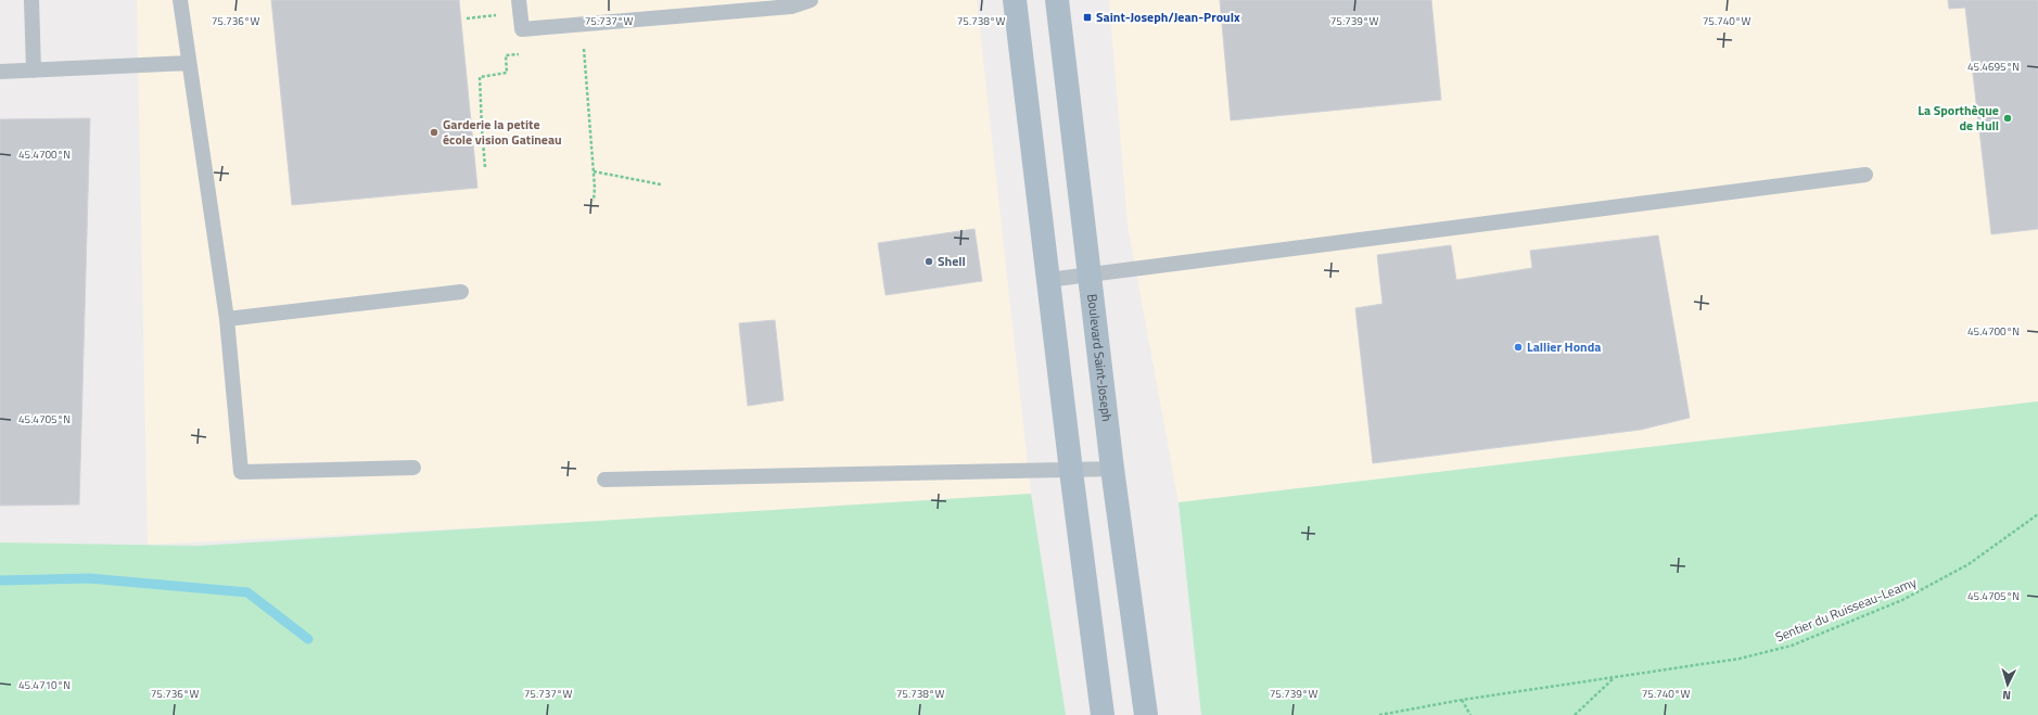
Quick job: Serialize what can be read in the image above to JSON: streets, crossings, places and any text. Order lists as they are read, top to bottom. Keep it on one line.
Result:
{"streets":{"main road":["Boulevard Saint-Joseph"],"path":["Sentier du Ruisseau-Leamy"]},"places":{"transit":["Saint-Joseph/Jean-Proulx"],"other":["La Sporthèque de Hull","Garderie la petite école vision Gatineau","Shell","Lallier Honda"]},"north":"bottom","coordinates":["75.736°W","75.737°W","75.738°W","75.739°W","75.740°W","45.4695°N","45.4700°N","45.4705°N","45.4710°N"]}
